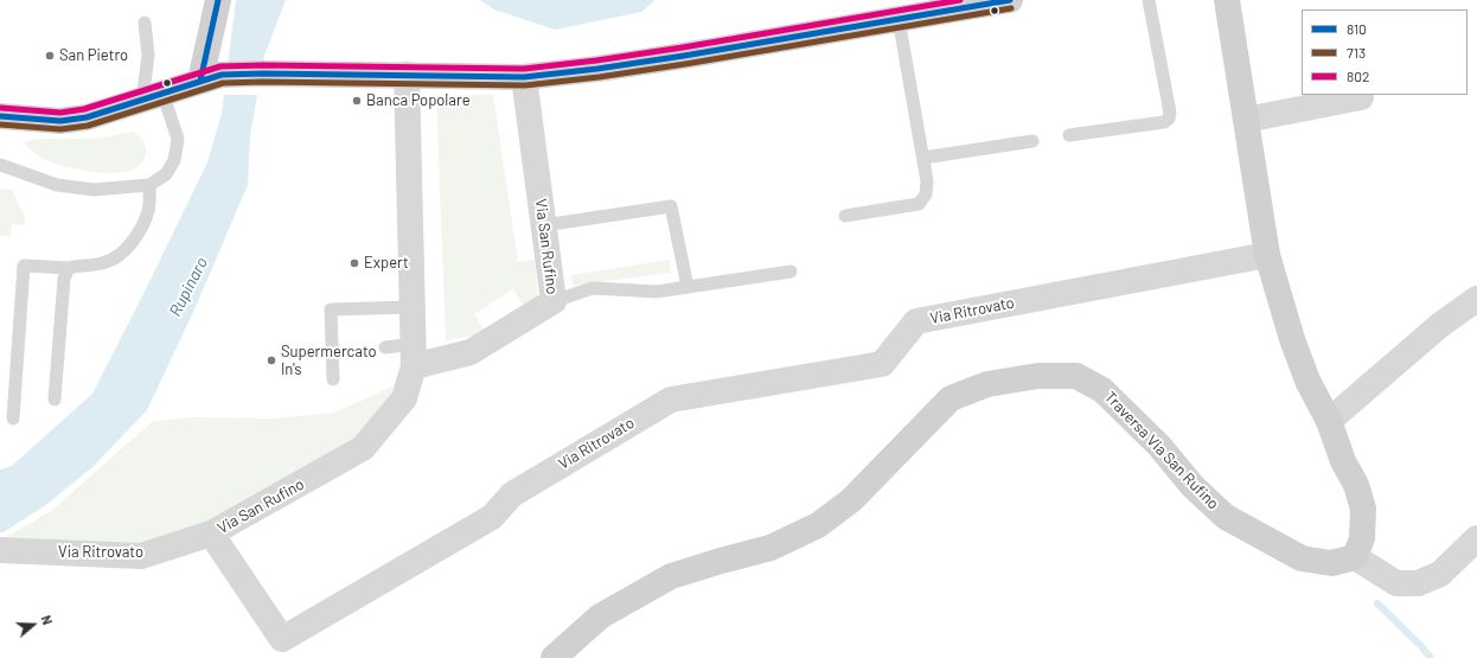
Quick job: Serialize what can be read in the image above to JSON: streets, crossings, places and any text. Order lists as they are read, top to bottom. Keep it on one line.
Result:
{"streets":{"street":["Via San Rufino","Via Ritrovato","Traversa Via San Rufino"]},"crossings":[["Via San Rufino","Via Ritrovato"]],"water":["Rupinaro"],"places":["San Pietro","Banca Popolare","Expert","Supermercato In's"],"lines":["transit line 810","transit line 802","transit line 713"],"legend":["810","713","802"],"north":"right"}
